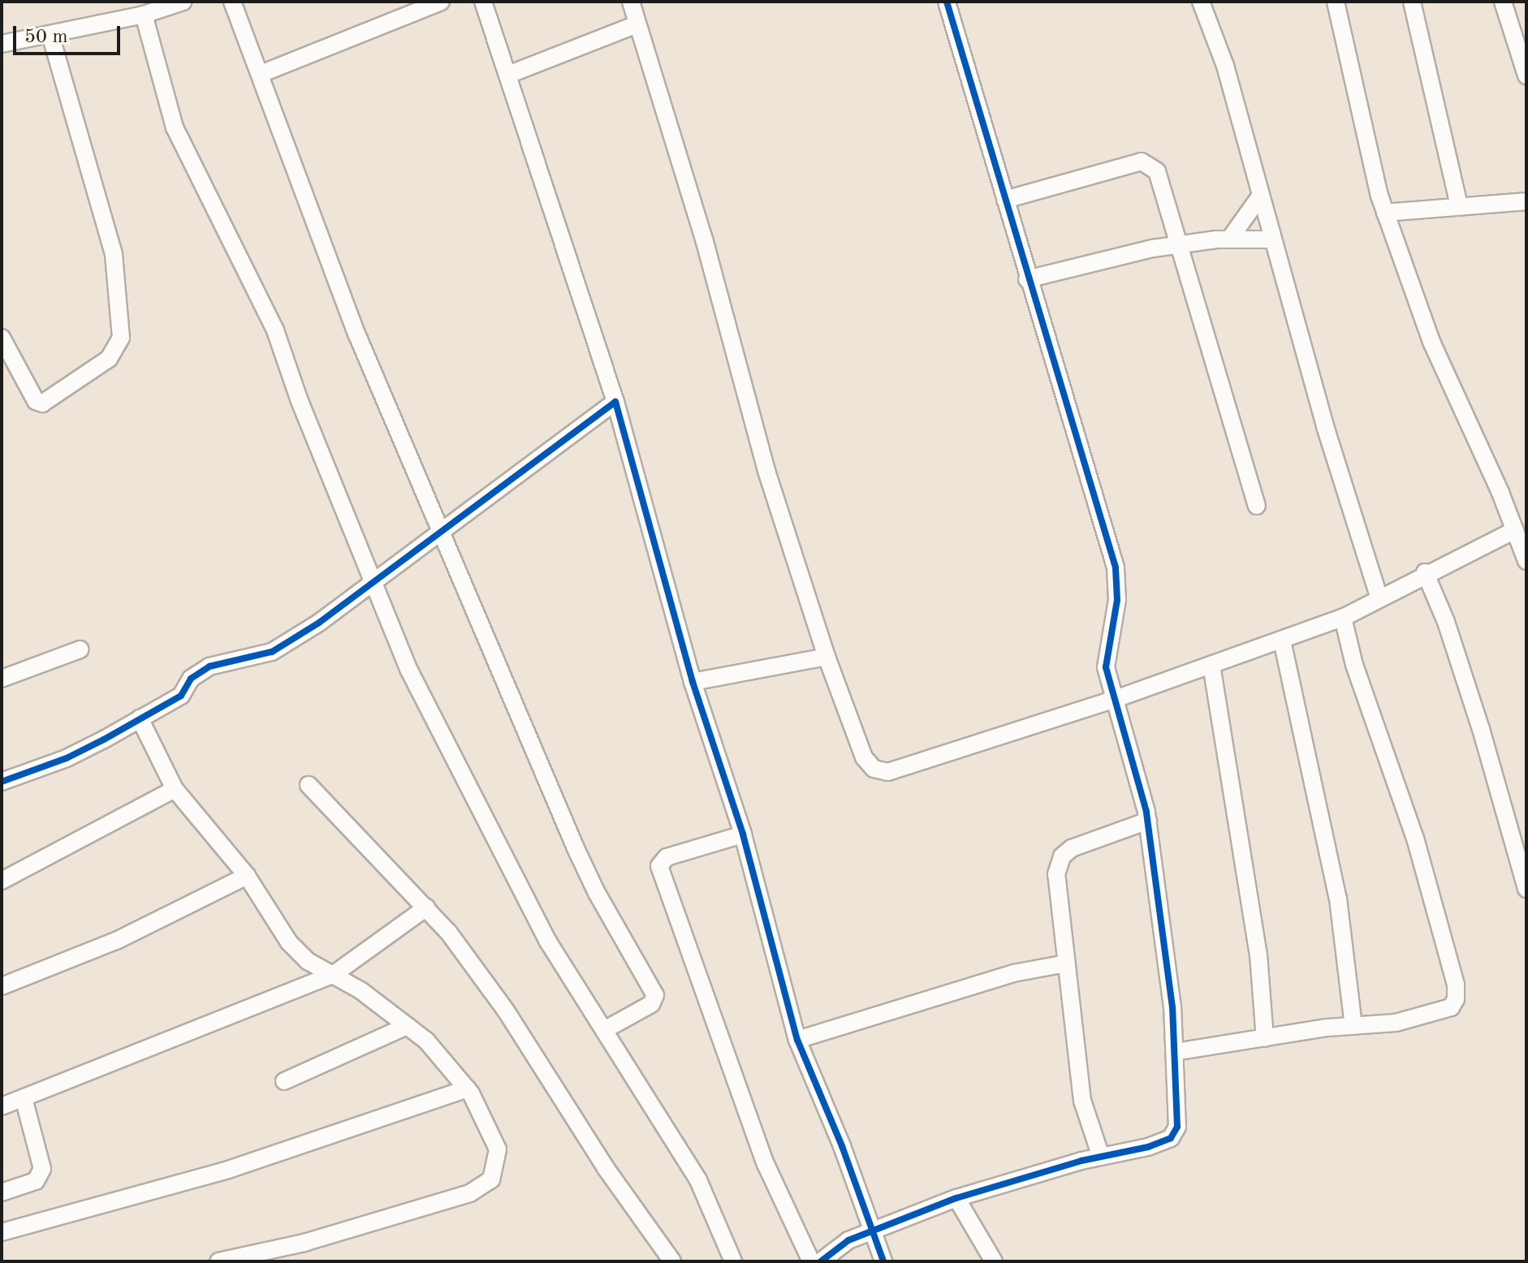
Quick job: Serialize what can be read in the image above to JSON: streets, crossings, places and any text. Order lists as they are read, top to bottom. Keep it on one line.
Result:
{"scale_bar":"50 m"}
